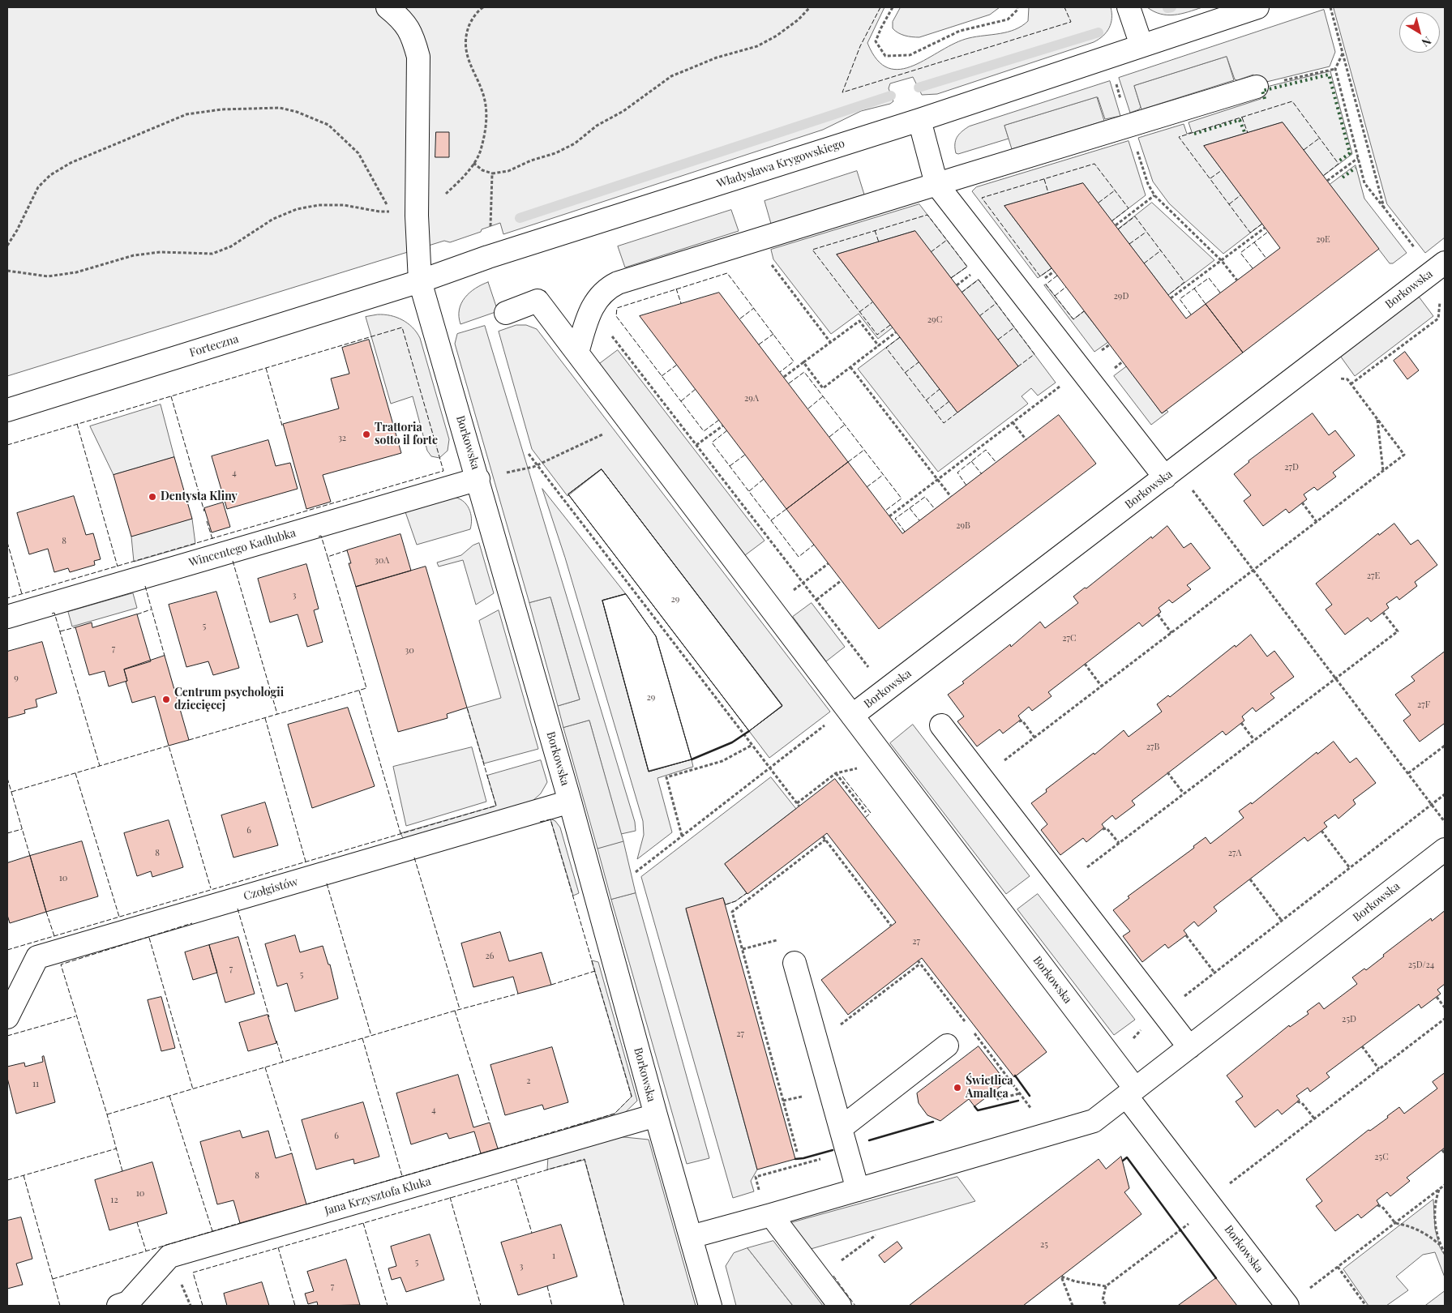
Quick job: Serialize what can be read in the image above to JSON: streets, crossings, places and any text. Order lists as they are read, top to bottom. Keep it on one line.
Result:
{"streets":{"street":["Władysława Krygowskiego","Borkowska","Forteczna","Wincentego Kadłubka","Czołgistów","Jana Krzysztofa Kluka"]},"crossings":[["Władysława Krygowskiego","Borkowska"],["Władysława Krygowskiego","Forteczna"],["Borkowska","Forteczna"],["Borkowska","Wincentego Kadłubka"],["Borkowska","Czołgistów"],["Borkowska","Jana Krzysztofa Kluka"]],"places":["Trattoria sotto il forte","Dentysta Kliny","Centrum psychologii dziecięcej","Świetlica Amaltea"],"house_numbers":["29E","29D","29C","29A","32","27D","4","29B","8","30A","27E","3","29","5","27C","7","30","9","29","27F","27B","6","8","27A","10","27","26","25D/24","7","5","25D","27","2","11","4","6","25C","8","10","12","25","1","5","3","7"],"north":"bottom right"}
